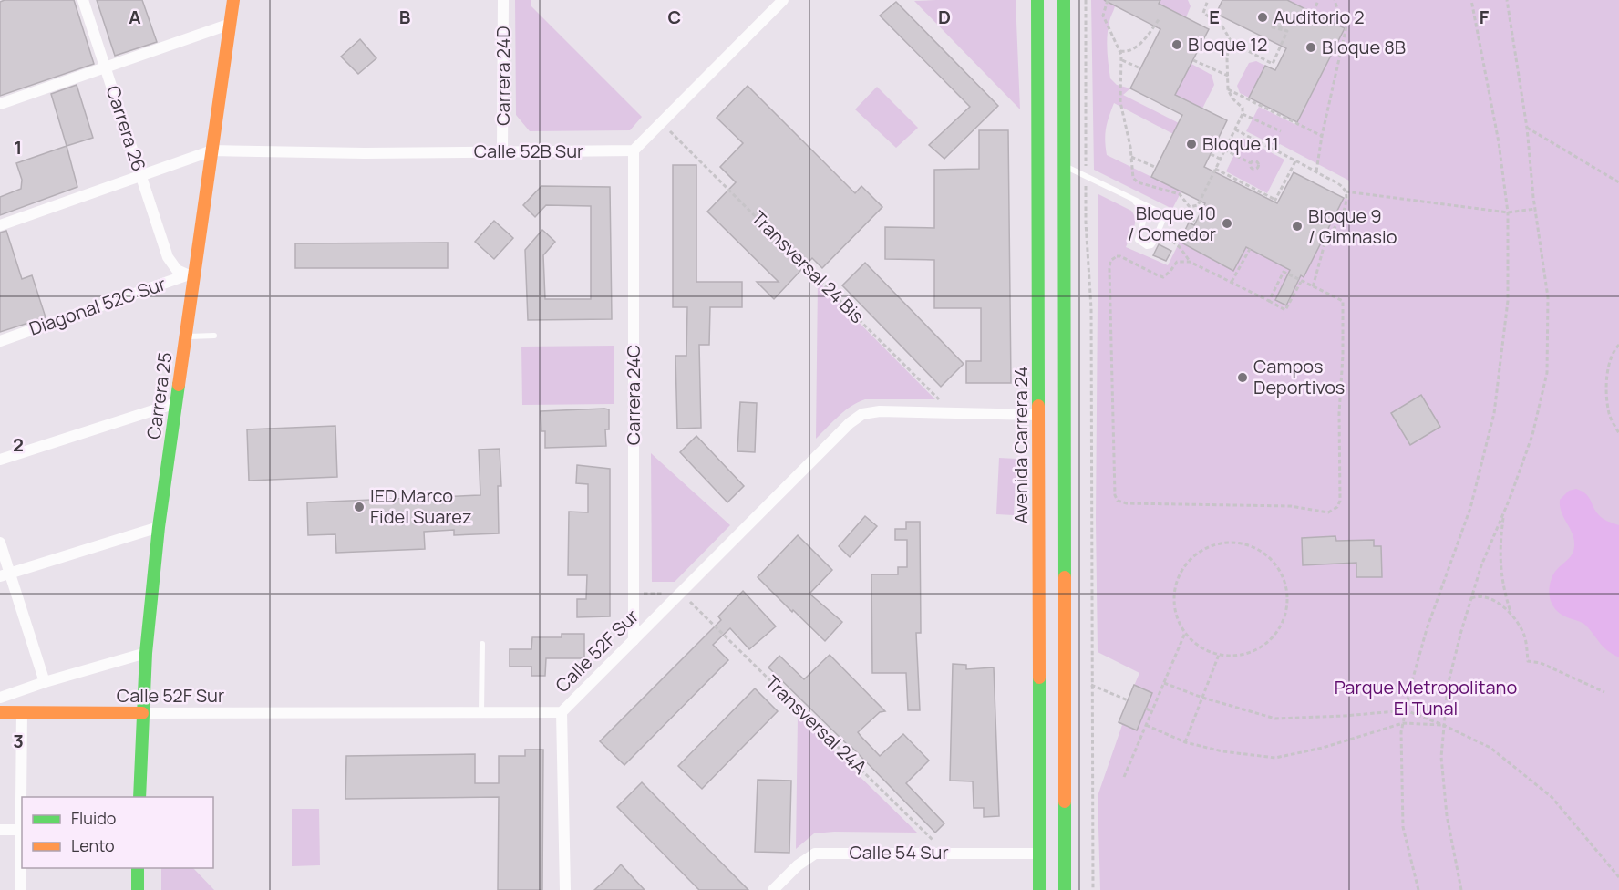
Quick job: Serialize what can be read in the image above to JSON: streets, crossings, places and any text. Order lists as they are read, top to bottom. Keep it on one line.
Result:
{"streets":{"main road":["Carrera 25","Avenida Carrera 24","Calle 52F Sur"],"street":["Carrera 24D","Carrera 26","Calle 52B Sur","Diagonal 52C Sur","Carrera 24C","Calle 54 Sur"],"path":["Transversal 24 Bis","Transversal 24A"]},"crossings":[["Carrera 24D","Calle 52B Sur"],["Carrera 26","Diagonal 52C Sur"],["Carrera 26","Carrera 25"],["Calle 52B Sur","Carrera 24C"],["Calle 52B Sur","Carrera 25"],["Transversal 24 Bis","Calle 52F Sur"],["Diagonal 52C Sur","Carrera 25"],["Carrera 24C","Calle 52F Sur"],["Carrera 25","Calle 52F Sur"],["Avenida Carrera 24","Calle 52F Sur"],["Avenida Carrera 24","Calle 54 Sur"],["Calle 52F Sur","Transversal 24A"],["Transversal 24A","Calle 54 Sur"]],"parks":["Parque Metropolitano El Tunal"],"places":["Auditorio 2","Bloque 12","Bloque 8B","Bloque 11","Bloque 10 / Comedor","Bloque 9 / Gimnasio","Campos Deportivos","IED Marco Fidel Suarez"],"legend":["Fluido","Lento"],"grid":{"columns":["A","B","C","D","E","F"],"rows":["1","2","3"]}}
